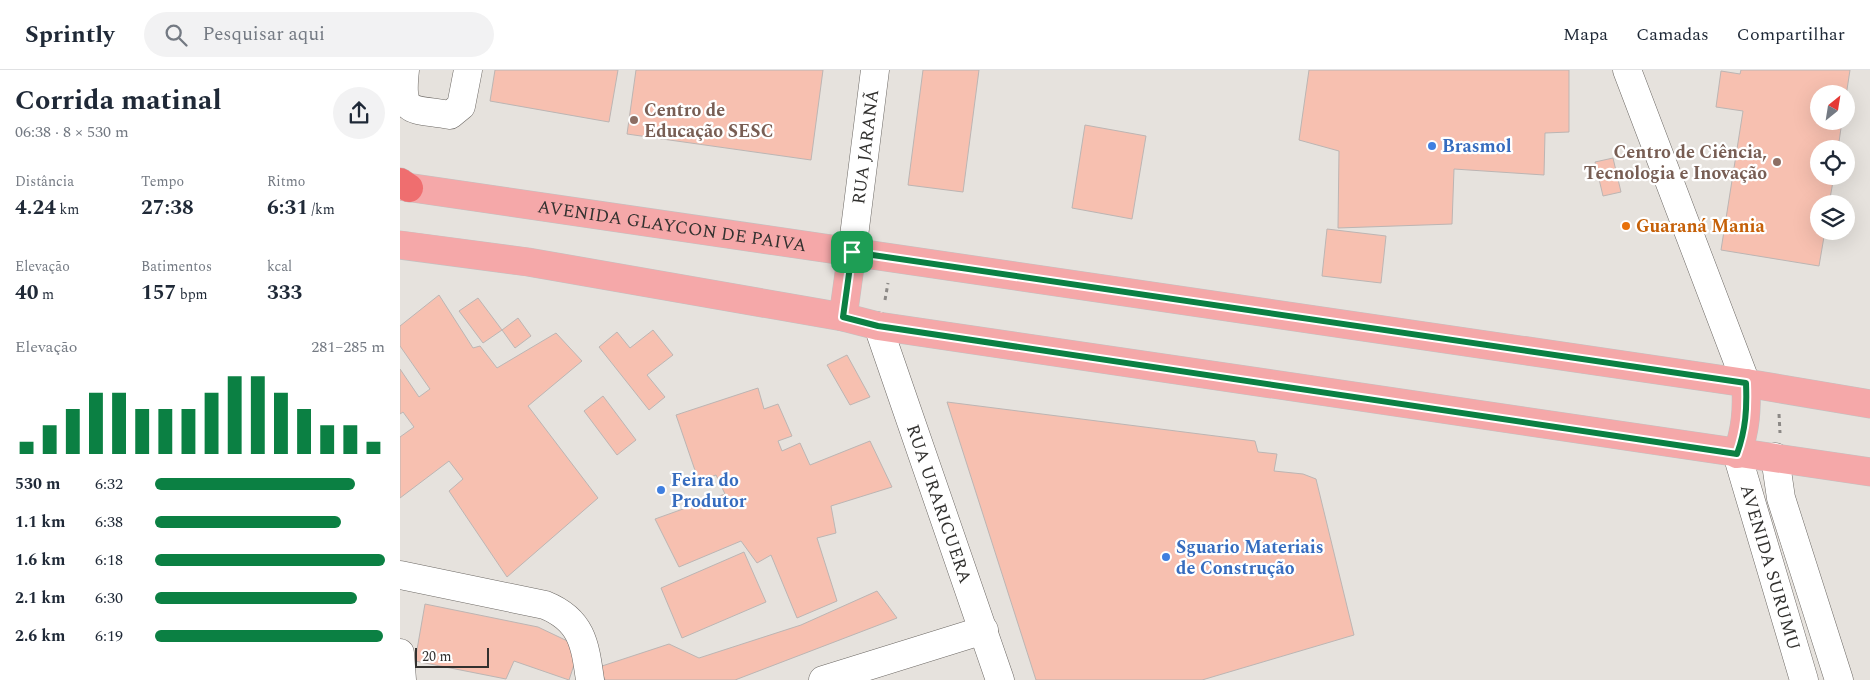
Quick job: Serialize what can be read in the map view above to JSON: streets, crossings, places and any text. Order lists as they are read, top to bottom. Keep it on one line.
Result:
{"streets":{"main road":["AVENIDA GLAYCON DE PAIVA"],"street":["RUA JARANÃ","RUA URARICUERA","AVENIDA SURUMU"]},"crossings":[["RUA JARANÃ","AVENIDA GLAYCON DE PAIVA"]],"places":["Centro de Educação SESC","Brasmol","Centro de Ciência, Tecnologia e Inovação","Guaraná Mania","Feira do Produtor","Sguario Materiais de Construção"],"scale_bar":"20 m","north":"top right","page":{"header":"Sprintly","search":"Pesquisar aqui","nav":["Mapa","Camadas","Compartilhar"],"heading":["Corrida matinal","06:38 · 8 × 530 m"],"stats":[["Distância","4.24 km"],["Tempo","27:38"],["Ritmo","6:31 /km"],["Elevação","40 m"],["Batimentos","157 bpm"],["kcal","333"]],"chart":["Elevação","281–285 m"],"list":[{"name":"530 m","note":"6:32"},{"name":"1.1 km","note":"6:38"},{"name":"1.6 km","note":"6:18"},{"name":"2.1 km","note":"6:30"},{"name":"2.6 km","note":"6:19"}],"scale":"20 m"}}
